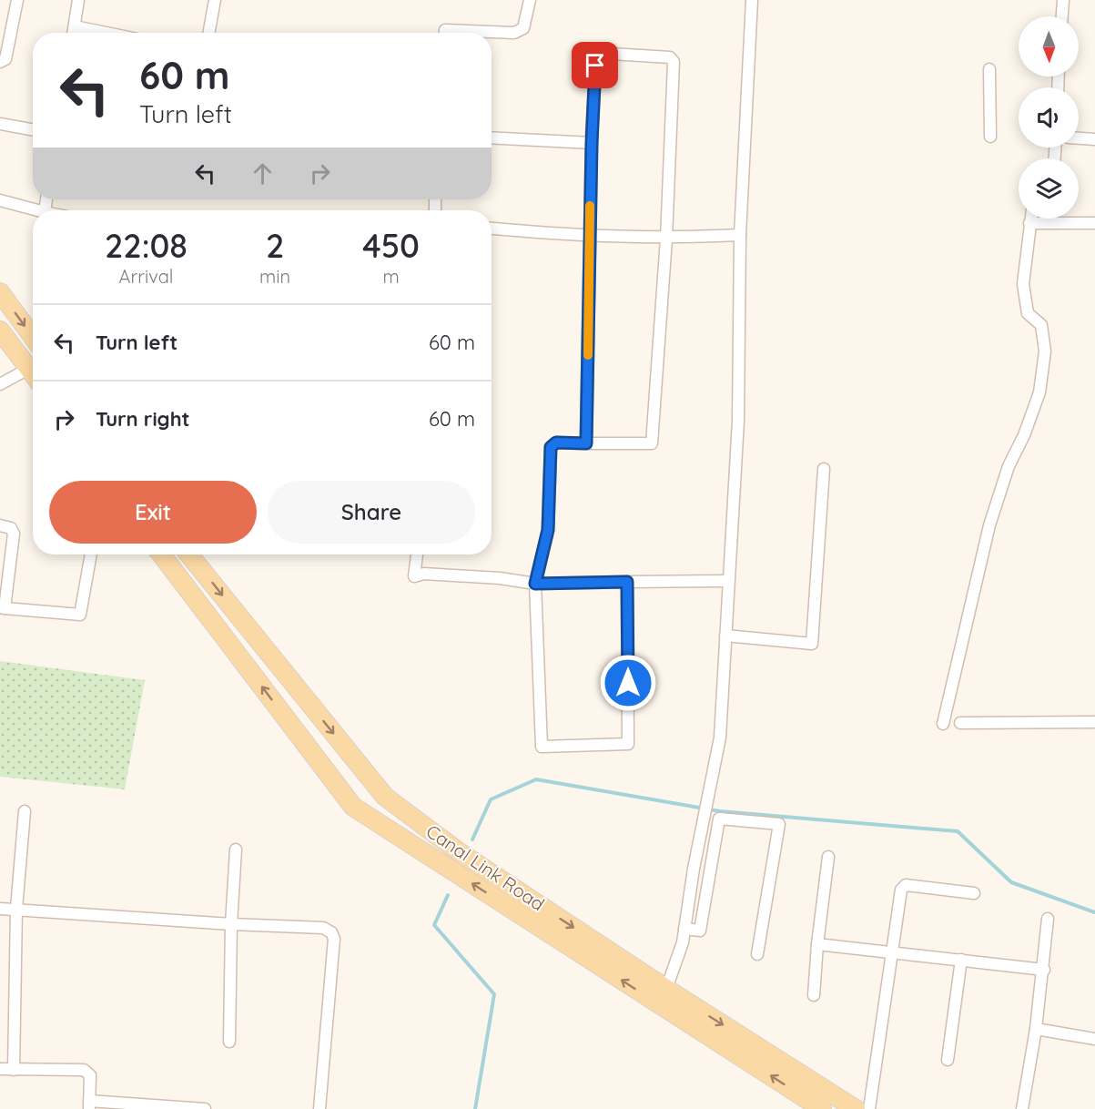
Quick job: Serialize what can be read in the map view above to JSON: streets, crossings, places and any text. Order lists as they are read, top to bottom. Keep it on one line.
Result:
{"streets":{"main road":["Canal Link Road"]},"north":"bottom","page":{"turn":["60 m","Turn left"],"eta":["22:08","Arrival","2","min","450","m"],"list":[{"name":"Turn left","value":"60 m"},{"name":"Turn right","value":"60 m"}],"buttons":["Exit","Share"]}}
